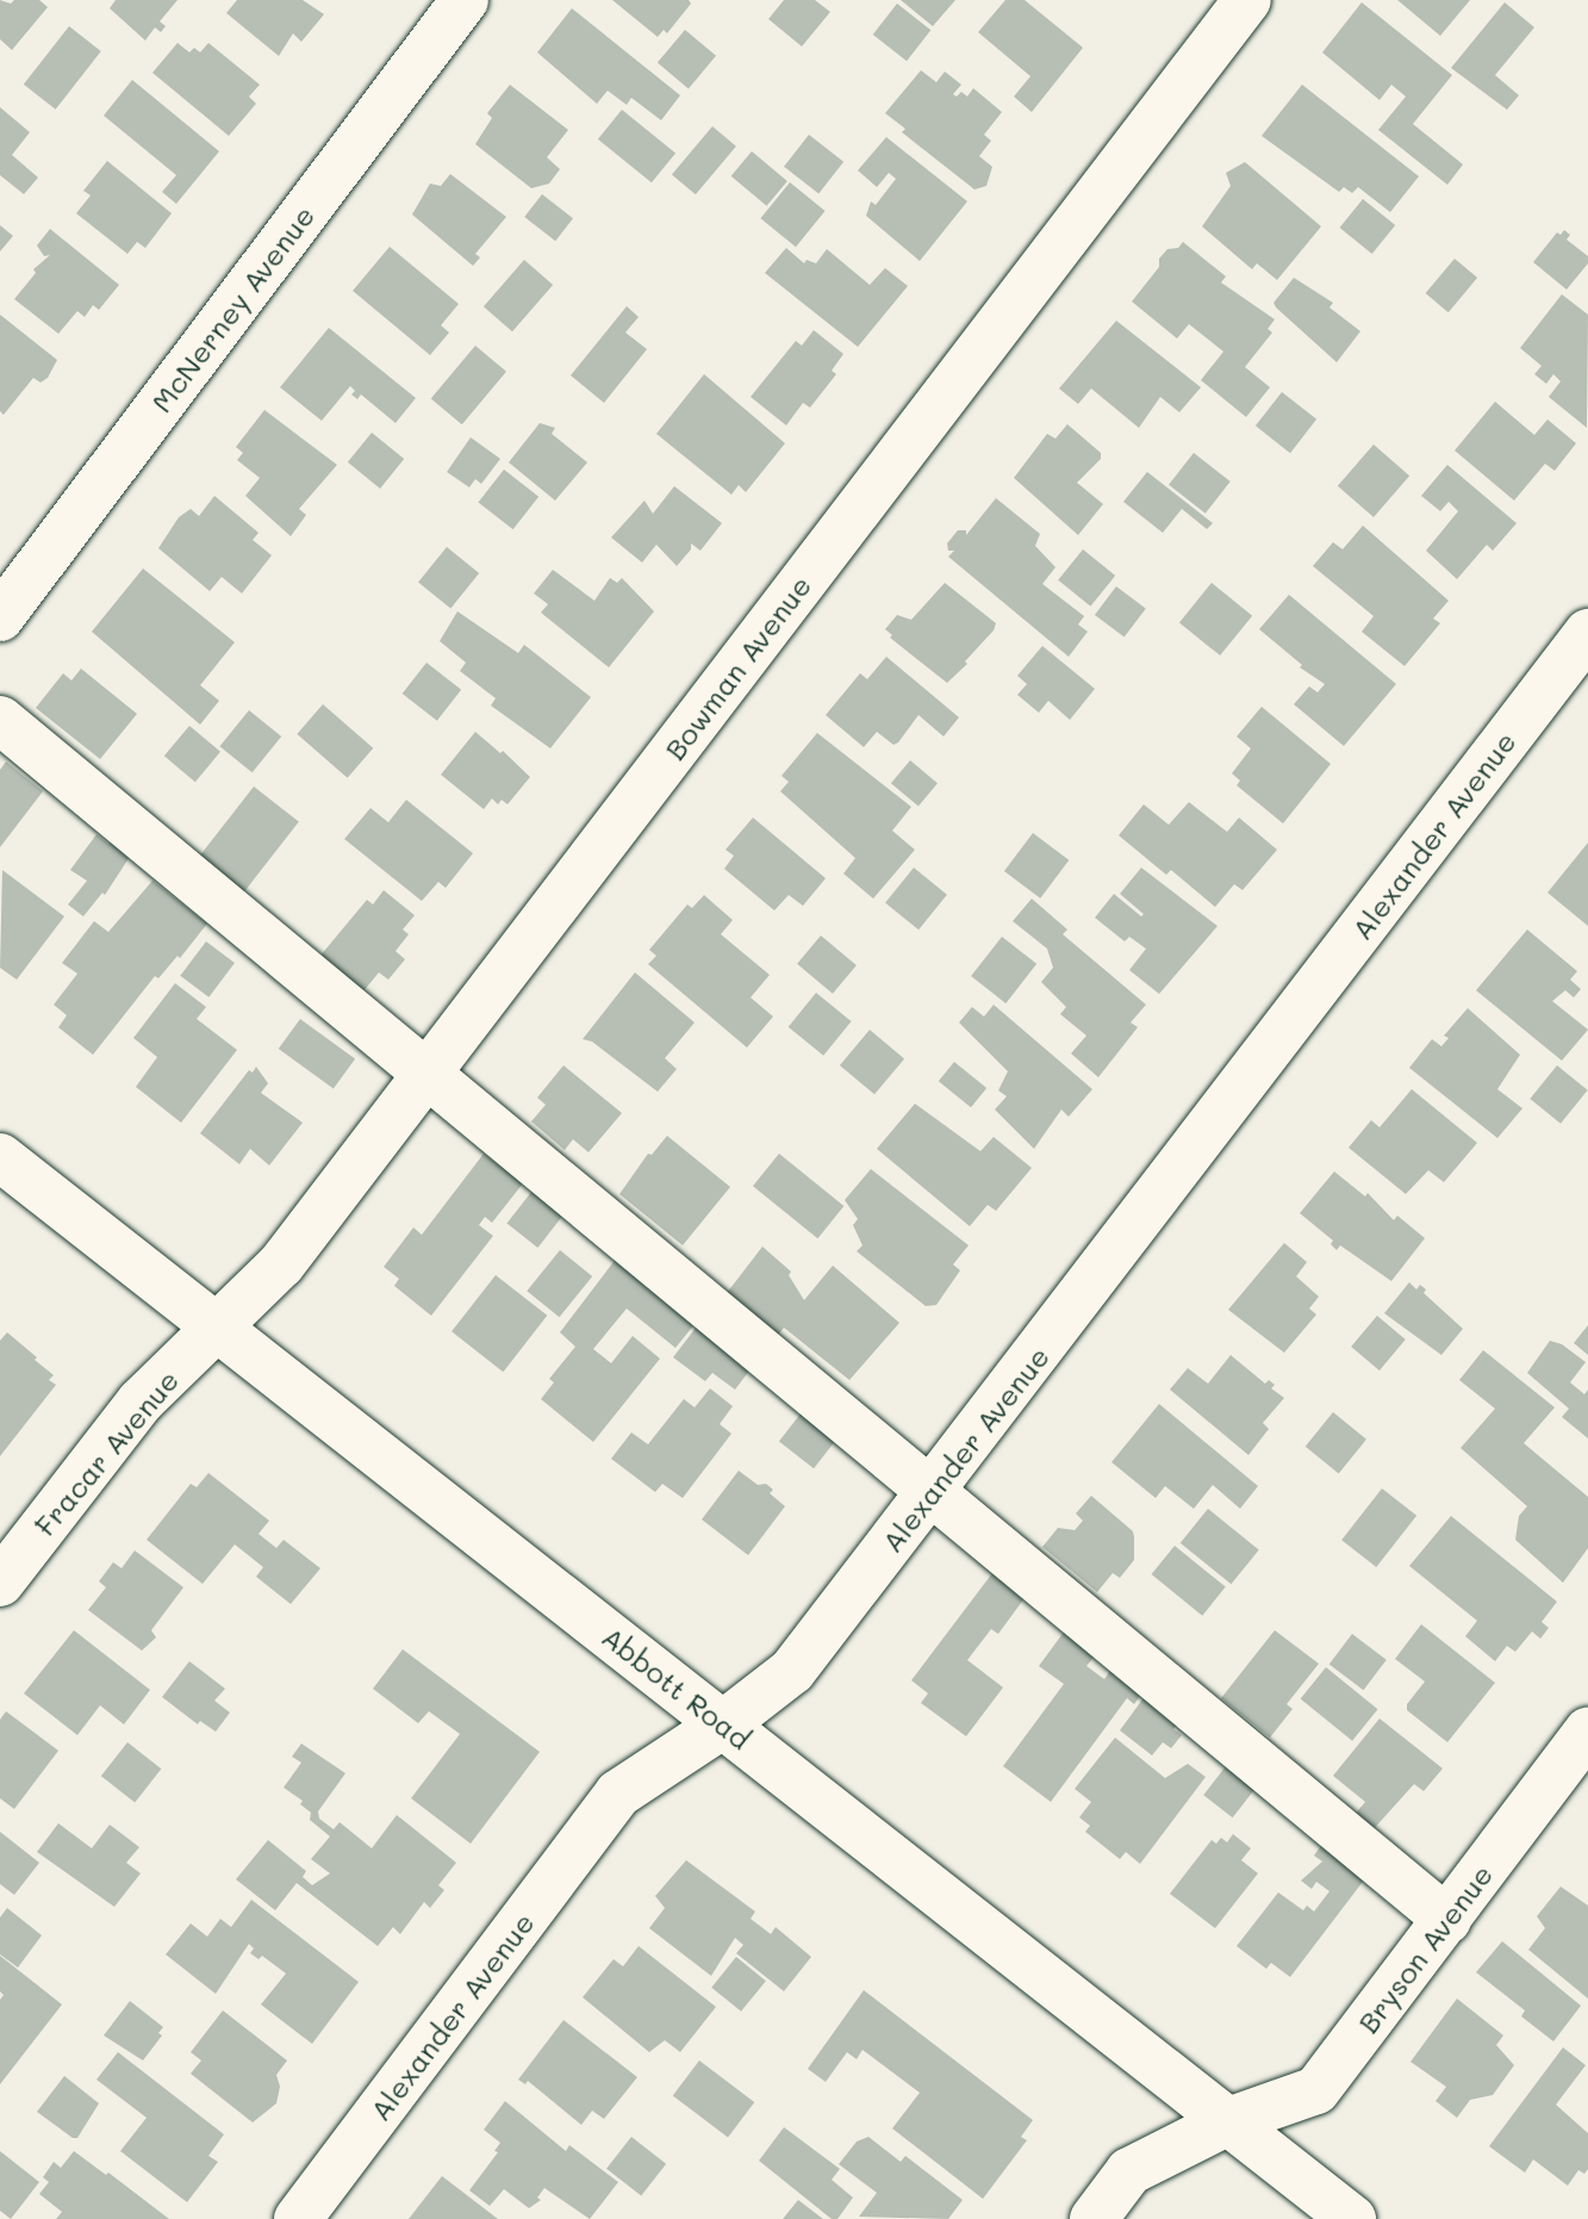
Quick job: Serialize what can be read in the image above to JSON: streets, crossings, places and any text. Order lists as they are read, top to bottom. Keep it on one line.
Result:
{"streets":{"street":["McNerney Avenue","Bowman Avenue","Alexander Avenue","Fracar Avenue","Abbott Road","Bryson Avenue"]},"crossings":[["Bowman Avenue","Fracar Avenue"],["Bowman Avenue","Abbott Road"],["Alexander Avenue","Abbott Road"],["Fracar Avenue","Abbott Road"],["Abbott Road","Bryson Avenue"]]}
